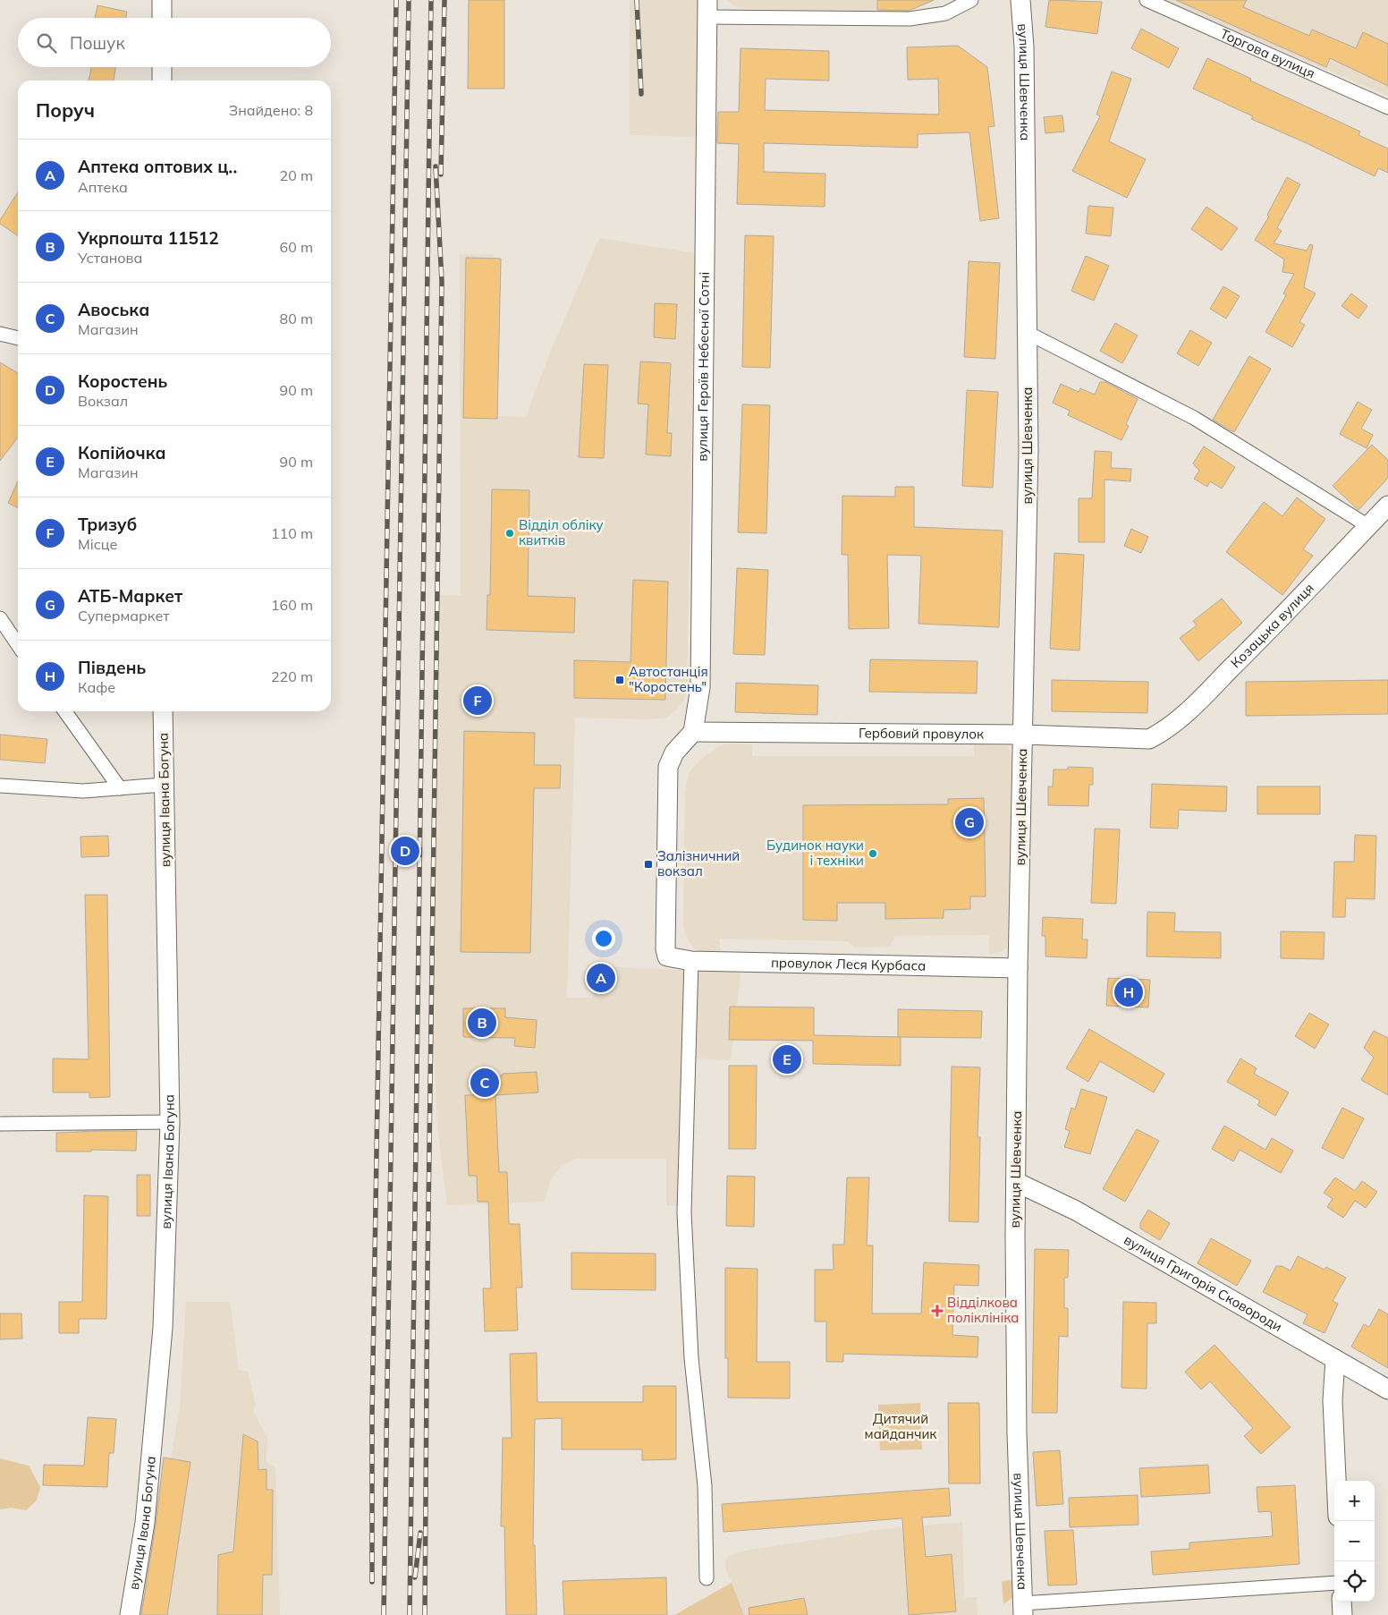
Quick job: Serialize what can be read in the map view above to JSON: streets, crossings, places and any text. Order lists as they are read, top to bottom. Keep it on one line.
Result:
{"streets":{"street":["Торгова вулиця","вулиця Шевченка","вулиця Героїв Небесної Сотні","Козацька вулиця","Гербовий провулок","вулиця Івана Богуна","провулок Леся Курбаса","вулиця Григорія Сковороди"]},"crossings":[["вулиця Шевченка","Гербовий провулок"],["вулиця Шевченка","провулок Леся Курбаса"],["вулиця Шевченка","вулиця Григорія Сковороди"],["вулиця Героїв Небесної Сотні","Гербовий провулок"],["Козацька вулиця","Гербовий провулок"]],"parks":["Дитячий майданчик"],"places":{"other":["Відділ обліку квитків","Будинок науки і техніки"],"transit":["Автостанція \"Коростень\"","Залізничний вокзал"],"health":["Відділкова поліклініка"]},"page":{"search":"Пошук","heading":["Поруч","Знайдено: 8"],"list":[{"mark":"A","name":"Аптека оптових ц‥","note":"Аптека","value":"20 m"},{"mark":"B","name":"Укрпошта 11512","note":"Установа","value":"60 m"},{"mark":"C","name":"Авоська","note":"Магазин","value":"80 m"},{"mark":"D","name":"Коростень","note":"Вокзал","value":"90 m"},{"mark":"E","name":"Копійочка","note":"Магазин","value":"90 m"},{"mark":"F","name":"Тризуб","note":"Місце","value":"110 m"},{"mark":"G","name":"АТБ-Маркет","note":"Супермаркет","value":"160 m"},{"mark":"H","name":"Південь","note":"Кафе","value":"220 m"}],"pins":["F","G","D","A","H","B","E","C"],"map_buttons":["+","−"]}}
